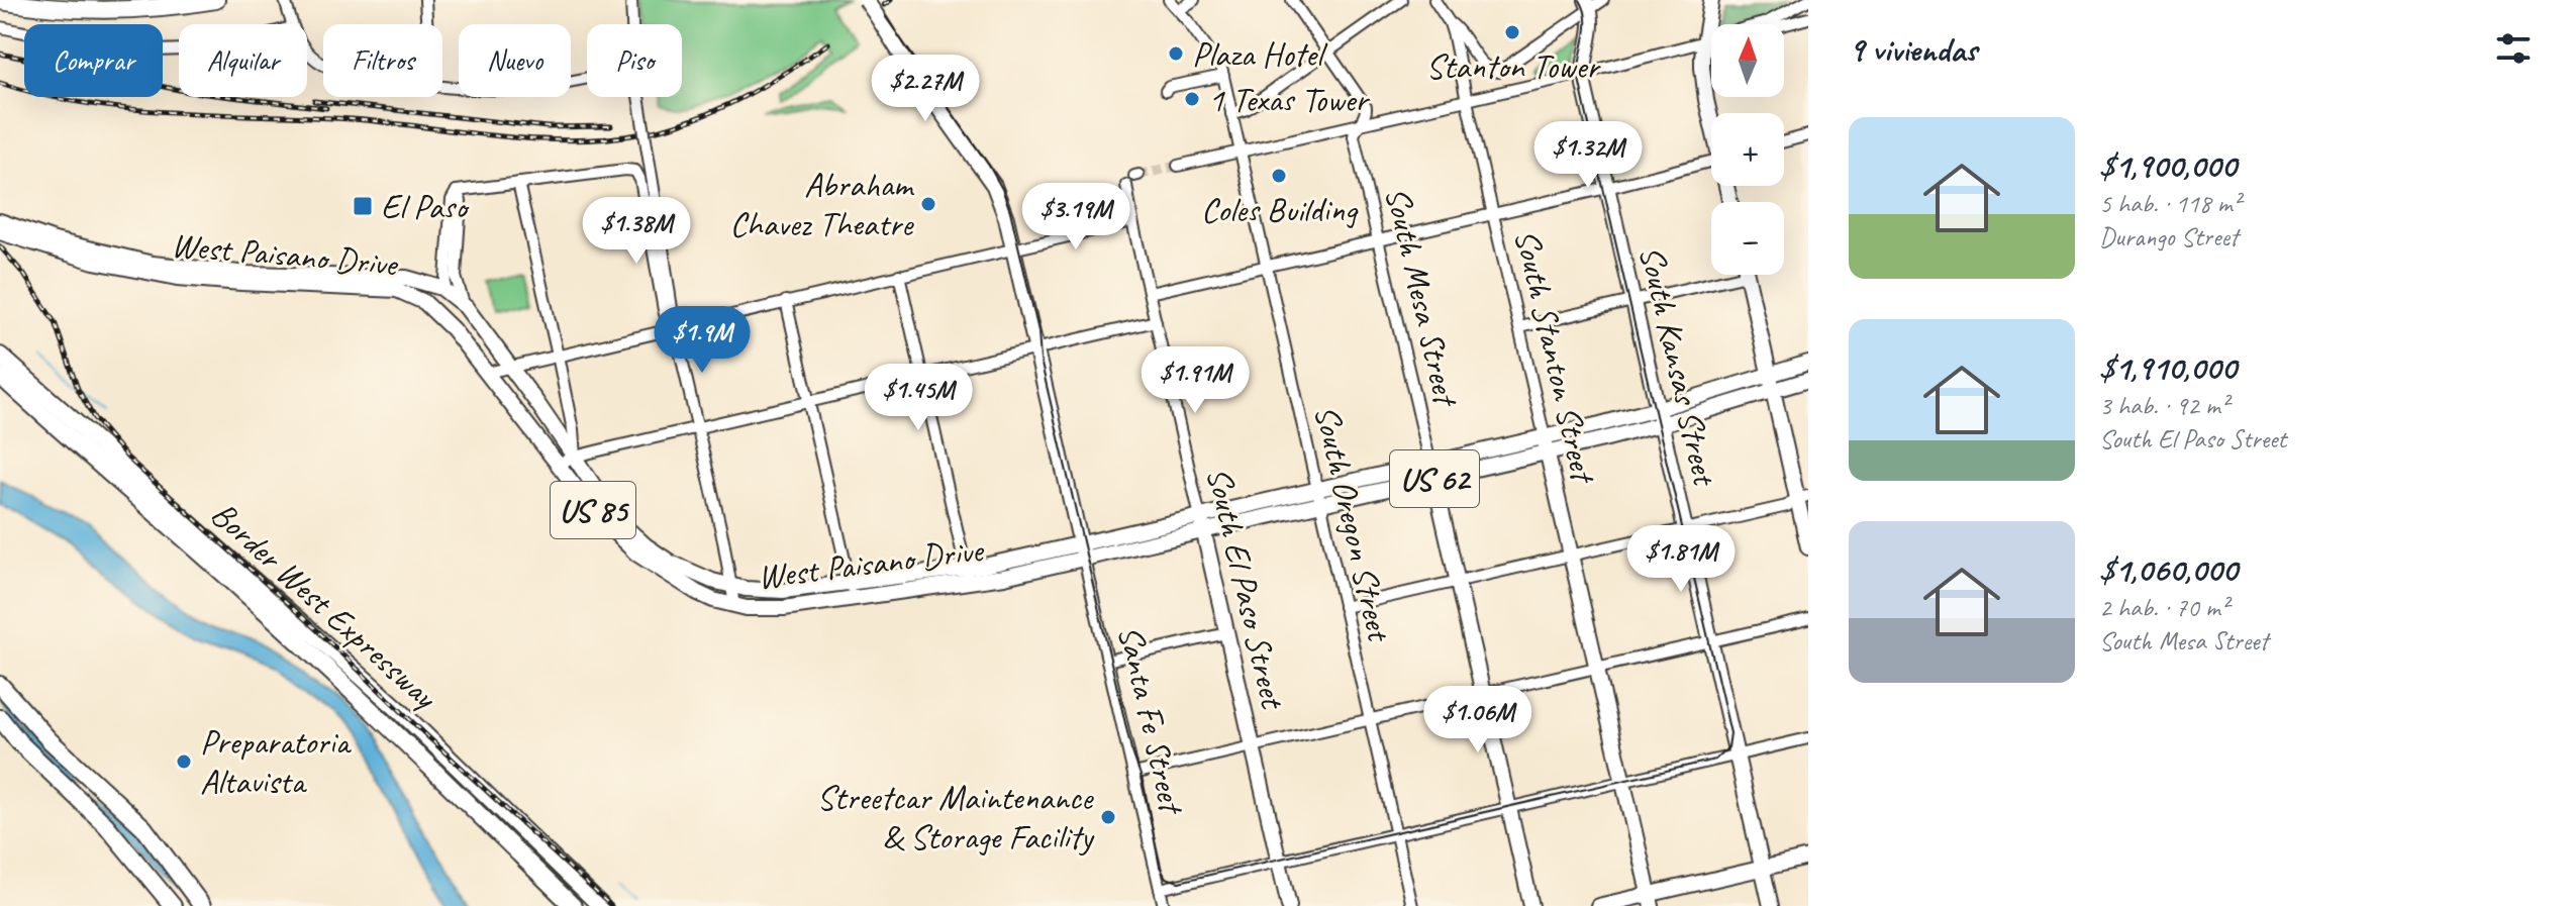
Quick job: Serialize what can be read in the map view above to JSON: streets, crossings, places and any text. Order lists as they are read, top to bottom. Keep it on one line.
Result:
{"streets":{"highway":["Border West Expressway"],"main road":["West Paisano Drive","South Mesa Street","South Stanton Street","South Kansas Street","US 62","US 85","South El Paso Street"],"street":["South Oregon Street","Santa Fe Street"]},"crossings":[["West Paisano Drive","US 62"],["West Paisano Drive","South El Paso Street"],["West Paisano Drive","Santa Fe Street"],["South Mesa Street","US 62"],["South Stanton Street","US 62"],["South Kansas Street","US 62"],["US 62","South Oregon Street"],["US 62","South El Paso Street"]],"places":{"other":["Stanton Tower","Plaza Hotel","1 Texas Tower","Coles Building","Abraham Chavez Theatre","Preparatoria Altavista","Streetcar Maintenance & Storage Facility"],"transit":["El Paso"]},"north":"top","page":{"heading":"9 viviendas","map_buttons":["+","−"],"chip":["Comprar","Alquilar","Filtros","Nuevo","Piso"],"price":["$2.27M","$1.32M","$3.19M","$1.38M","$1.9M","$1.91M","$1.45M","$1.81M","$1.06M"],"list":[{"name":"$1,900,000","note":"5 hab. · 118 m² · Durango Street"},{"name":"$1,910,000","note":"3 hab. · 92 m² · South El Paso Street"},{"name":"$1,060,000","note":"2 hab. · 70 m² · South Mesa Street"}]}}
